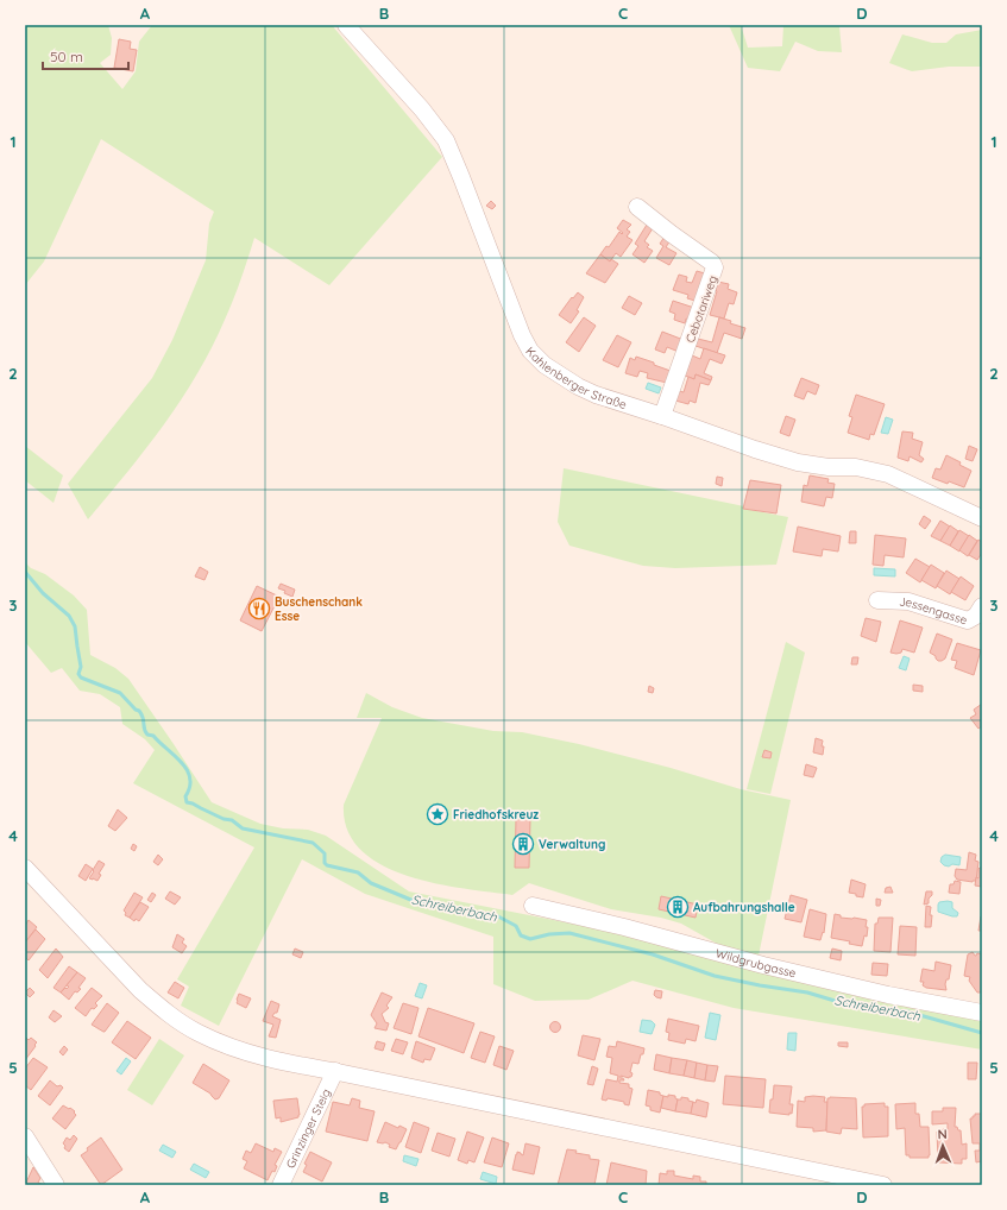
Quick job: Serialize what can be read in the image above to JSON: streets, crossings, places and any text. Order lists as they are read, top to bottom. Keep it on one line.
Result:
{"streets":{"street":["Cebotariweg","Kahlenberger Straße","Jessengasse","Wildgrubgasse","Grinzinger Steig"]},"crossings":[["Cebotariweg","Kahlenberger Straße"]],"water":["Schreiberbach"],"places":{"restaurant":["Buschenschank Esse"],"place":["Friedhofskreuz"],"building":["Verwaltung","Aufbahrungshalle"]},"scale_bar":"50 m","north":"top","grid":{"columns":["A","B","C","D"],"rows":["1","2","3","4","5"]}}
